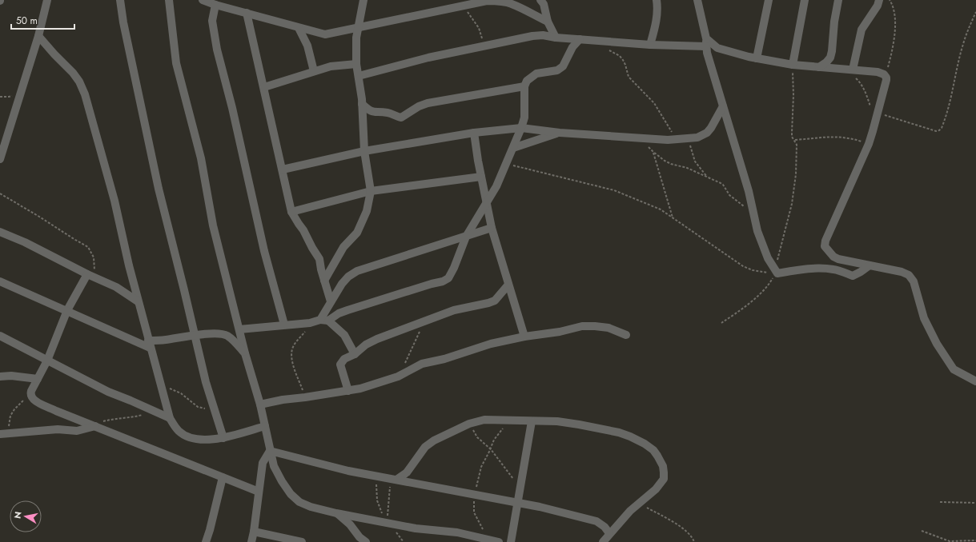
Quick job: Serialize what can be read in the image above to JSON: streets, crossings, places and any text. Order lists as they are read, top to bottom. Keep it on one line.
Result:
{"scale_bar":"50 m","north":"left"}
